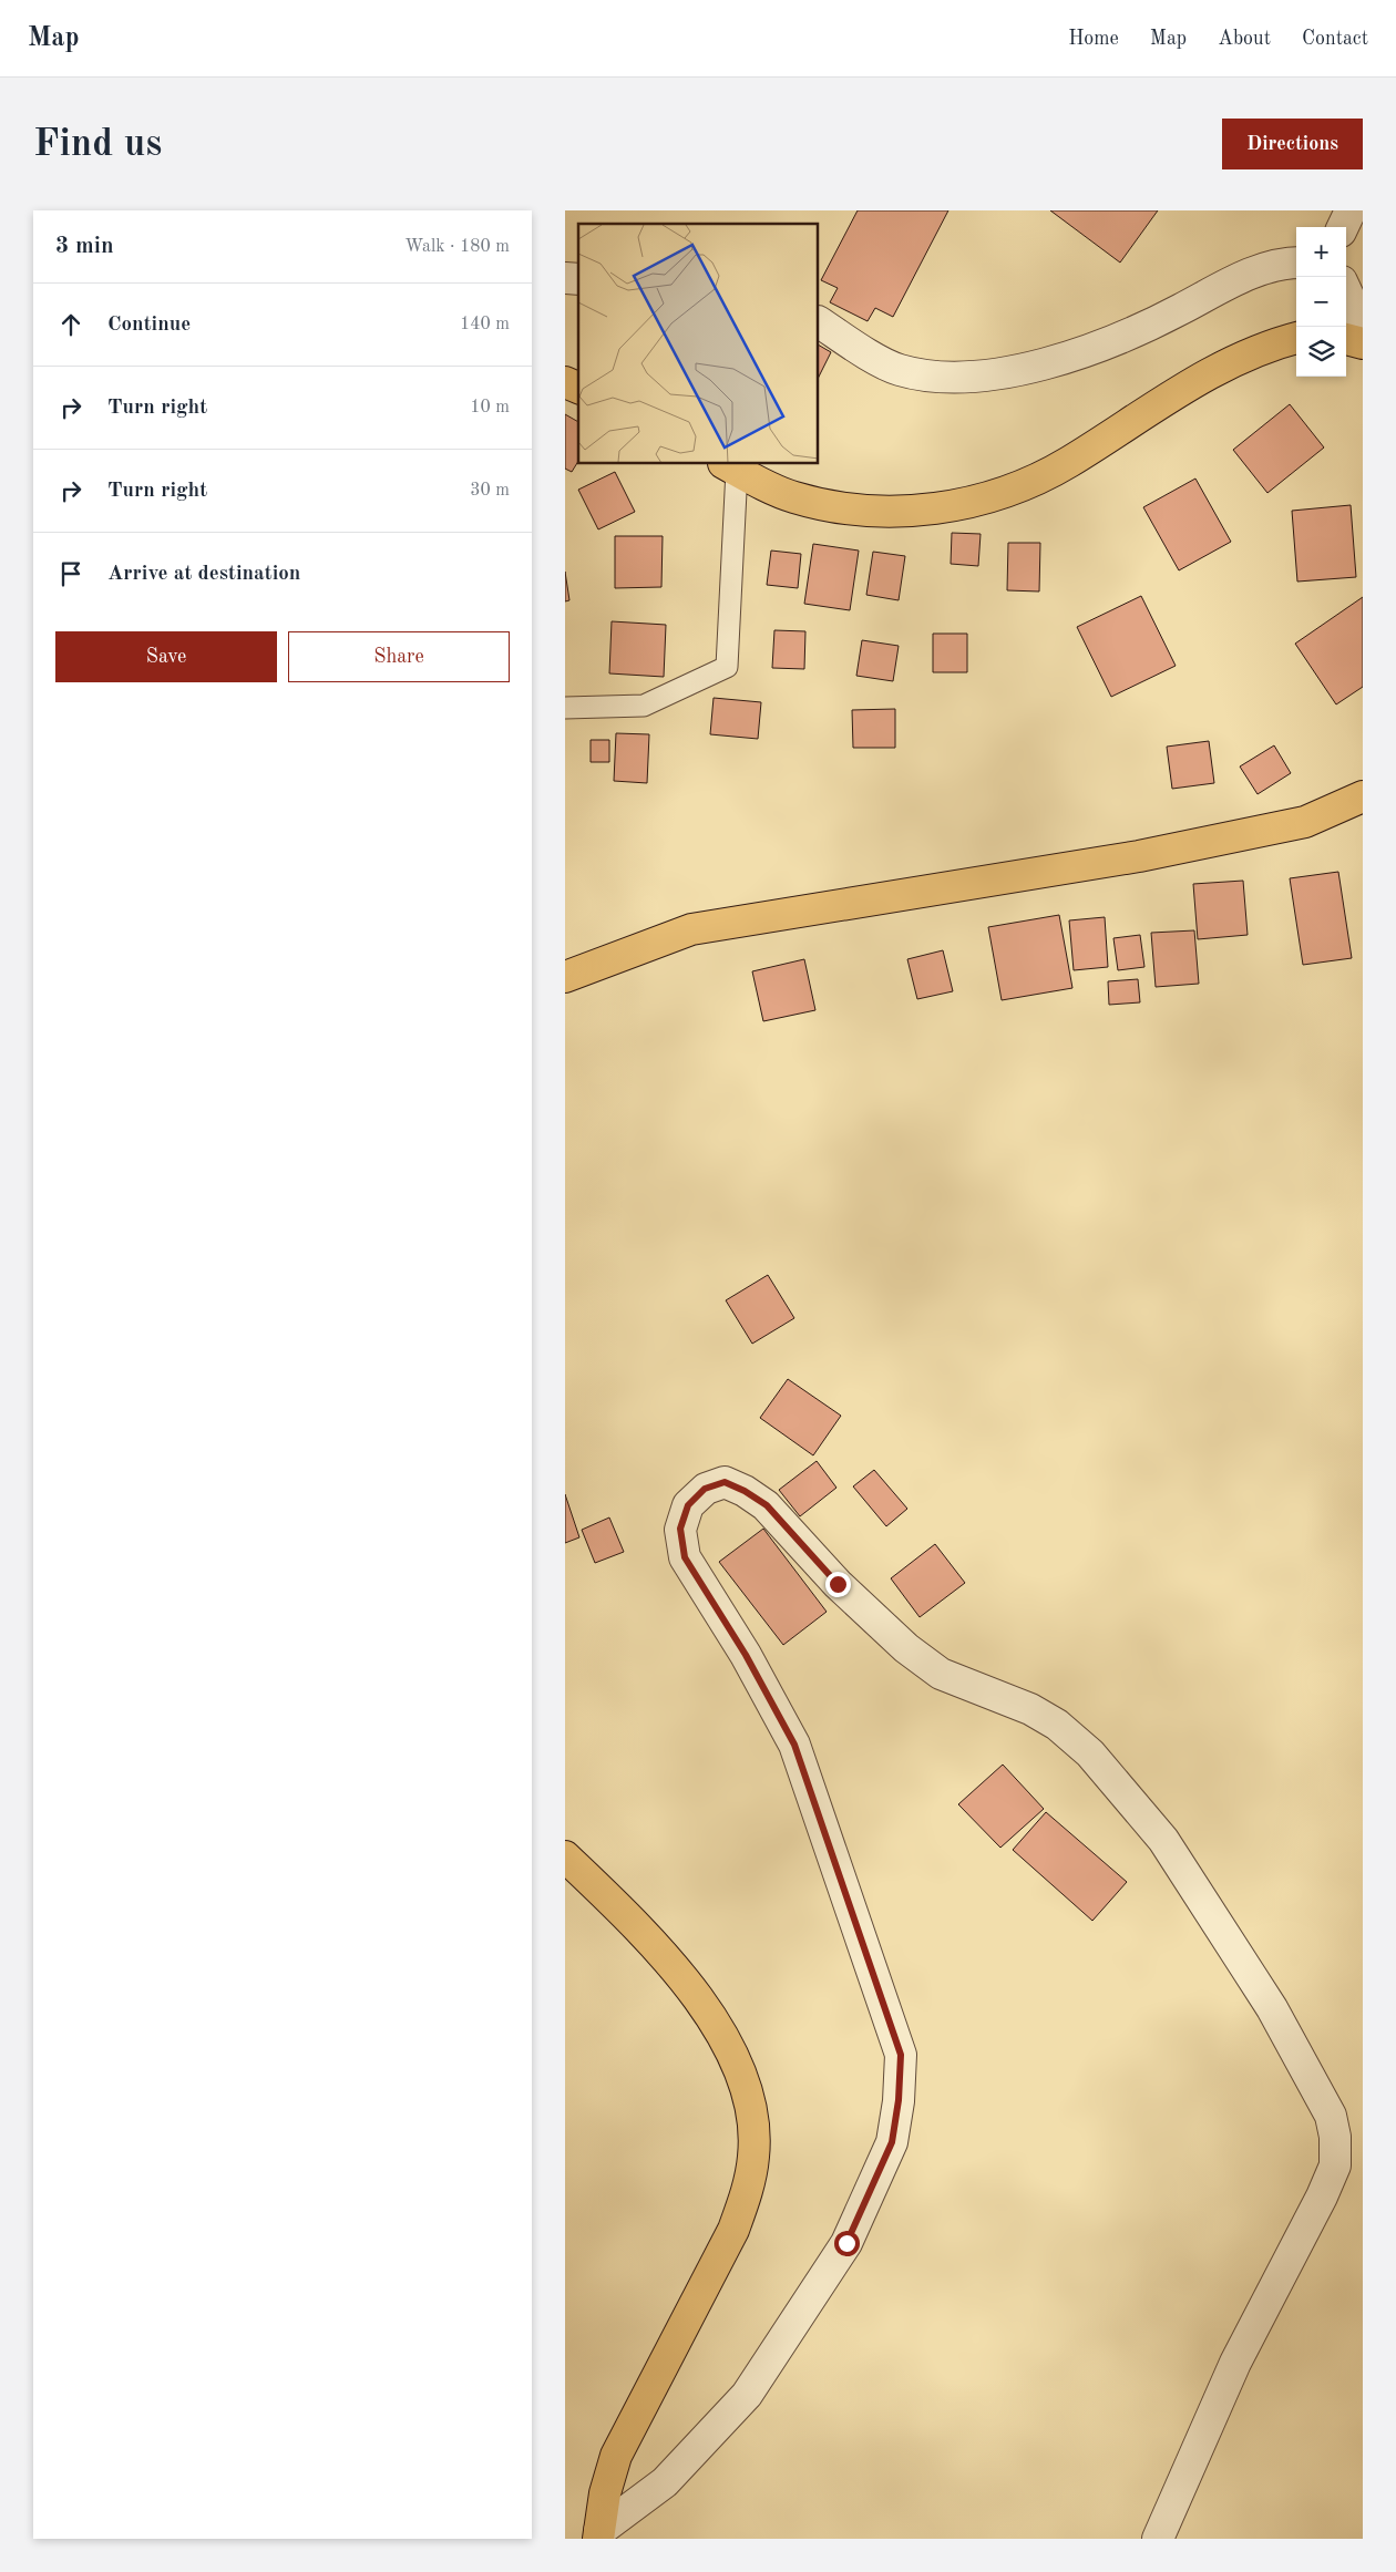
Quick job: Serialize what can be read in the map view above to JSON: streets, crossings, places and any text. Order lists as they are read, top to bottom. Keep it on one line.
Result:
{"page":{"header":"Map","nav":["Home","Map","About","Contact"],"buttons":["Directions",["Save","Share"]],"title":"Find us","heading":["3 min","Walk · 180 m"],"map_buttons":["+","−"],"list":[["Continue","140 m"],["Turn right","10 m"],["Turn right","30 m"],"Arrive at destination"]}}
